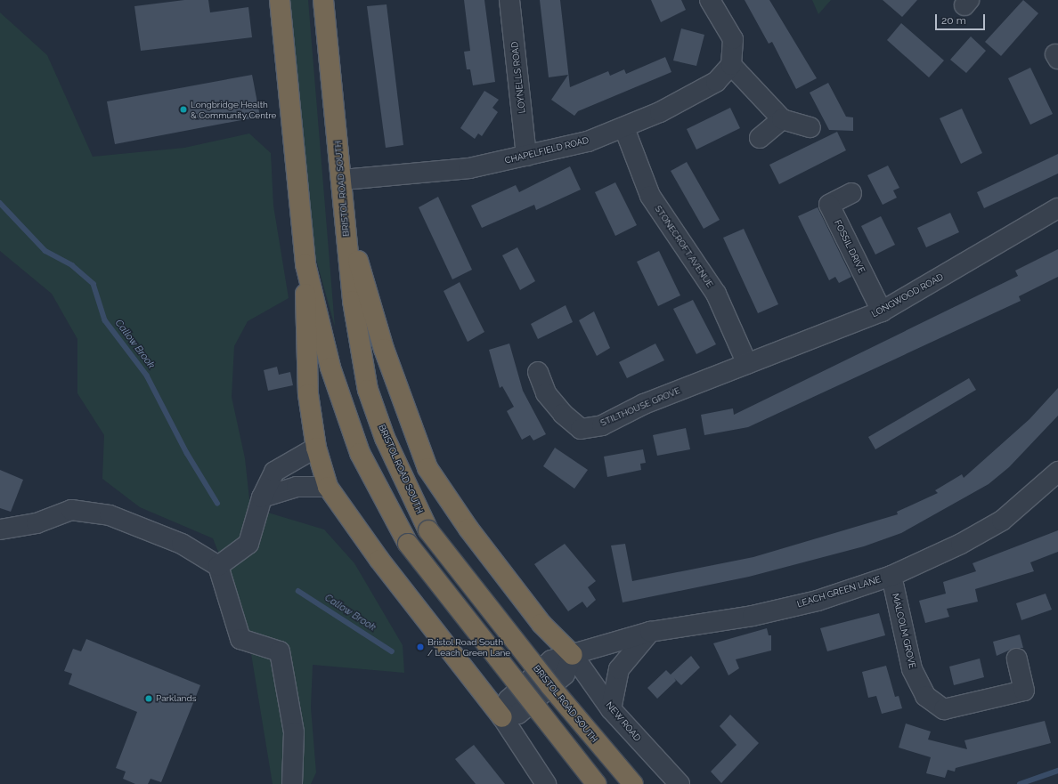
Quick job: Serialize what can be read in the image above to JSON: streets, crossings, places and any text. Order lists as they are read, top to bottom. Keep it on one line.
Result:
{"streets":{"highway":["BRISTOL ROAD SOUTH"],"street":["LOYNELLS ROAD","CHAPELFIELD ROAD","STONECROFT AVENUE","FOSSIL DRIVE","LONGWOOD ROAD","STILTHOUSE GROVE","LEACH GREEN LANE","MALCOLM GROVE","NEW ROAD"]},"crossings":[["LOYNELLS ROAD","CHAPELFIELD ROAD"],["CHAPELFIELD ROAD","BRISTOL ROAD SOUTH"],["CHAPELFIELD ROAD","STONECROFT AVENUE"],["STONECROFT AVENUE","LONGWOOD ROAD"],["STONECROFT AVENUE","STILTHOUSE GROVE"],["FOSSIL DRIVE","LONGWOOD ROAD"],["LONGWOOD ROAD","STILTHOUSE GROVE"],["LEACH GREEN LANE","MALCOLM GROVE"],["LEACH GREEN LANE","NEW ROAD"]],"water":["Callow Brook"],"places":["Longbridge Health & Community Centre","Bristol Road South / Leach Green Lane","Parklands"],"scale_bar":"20 m"}
